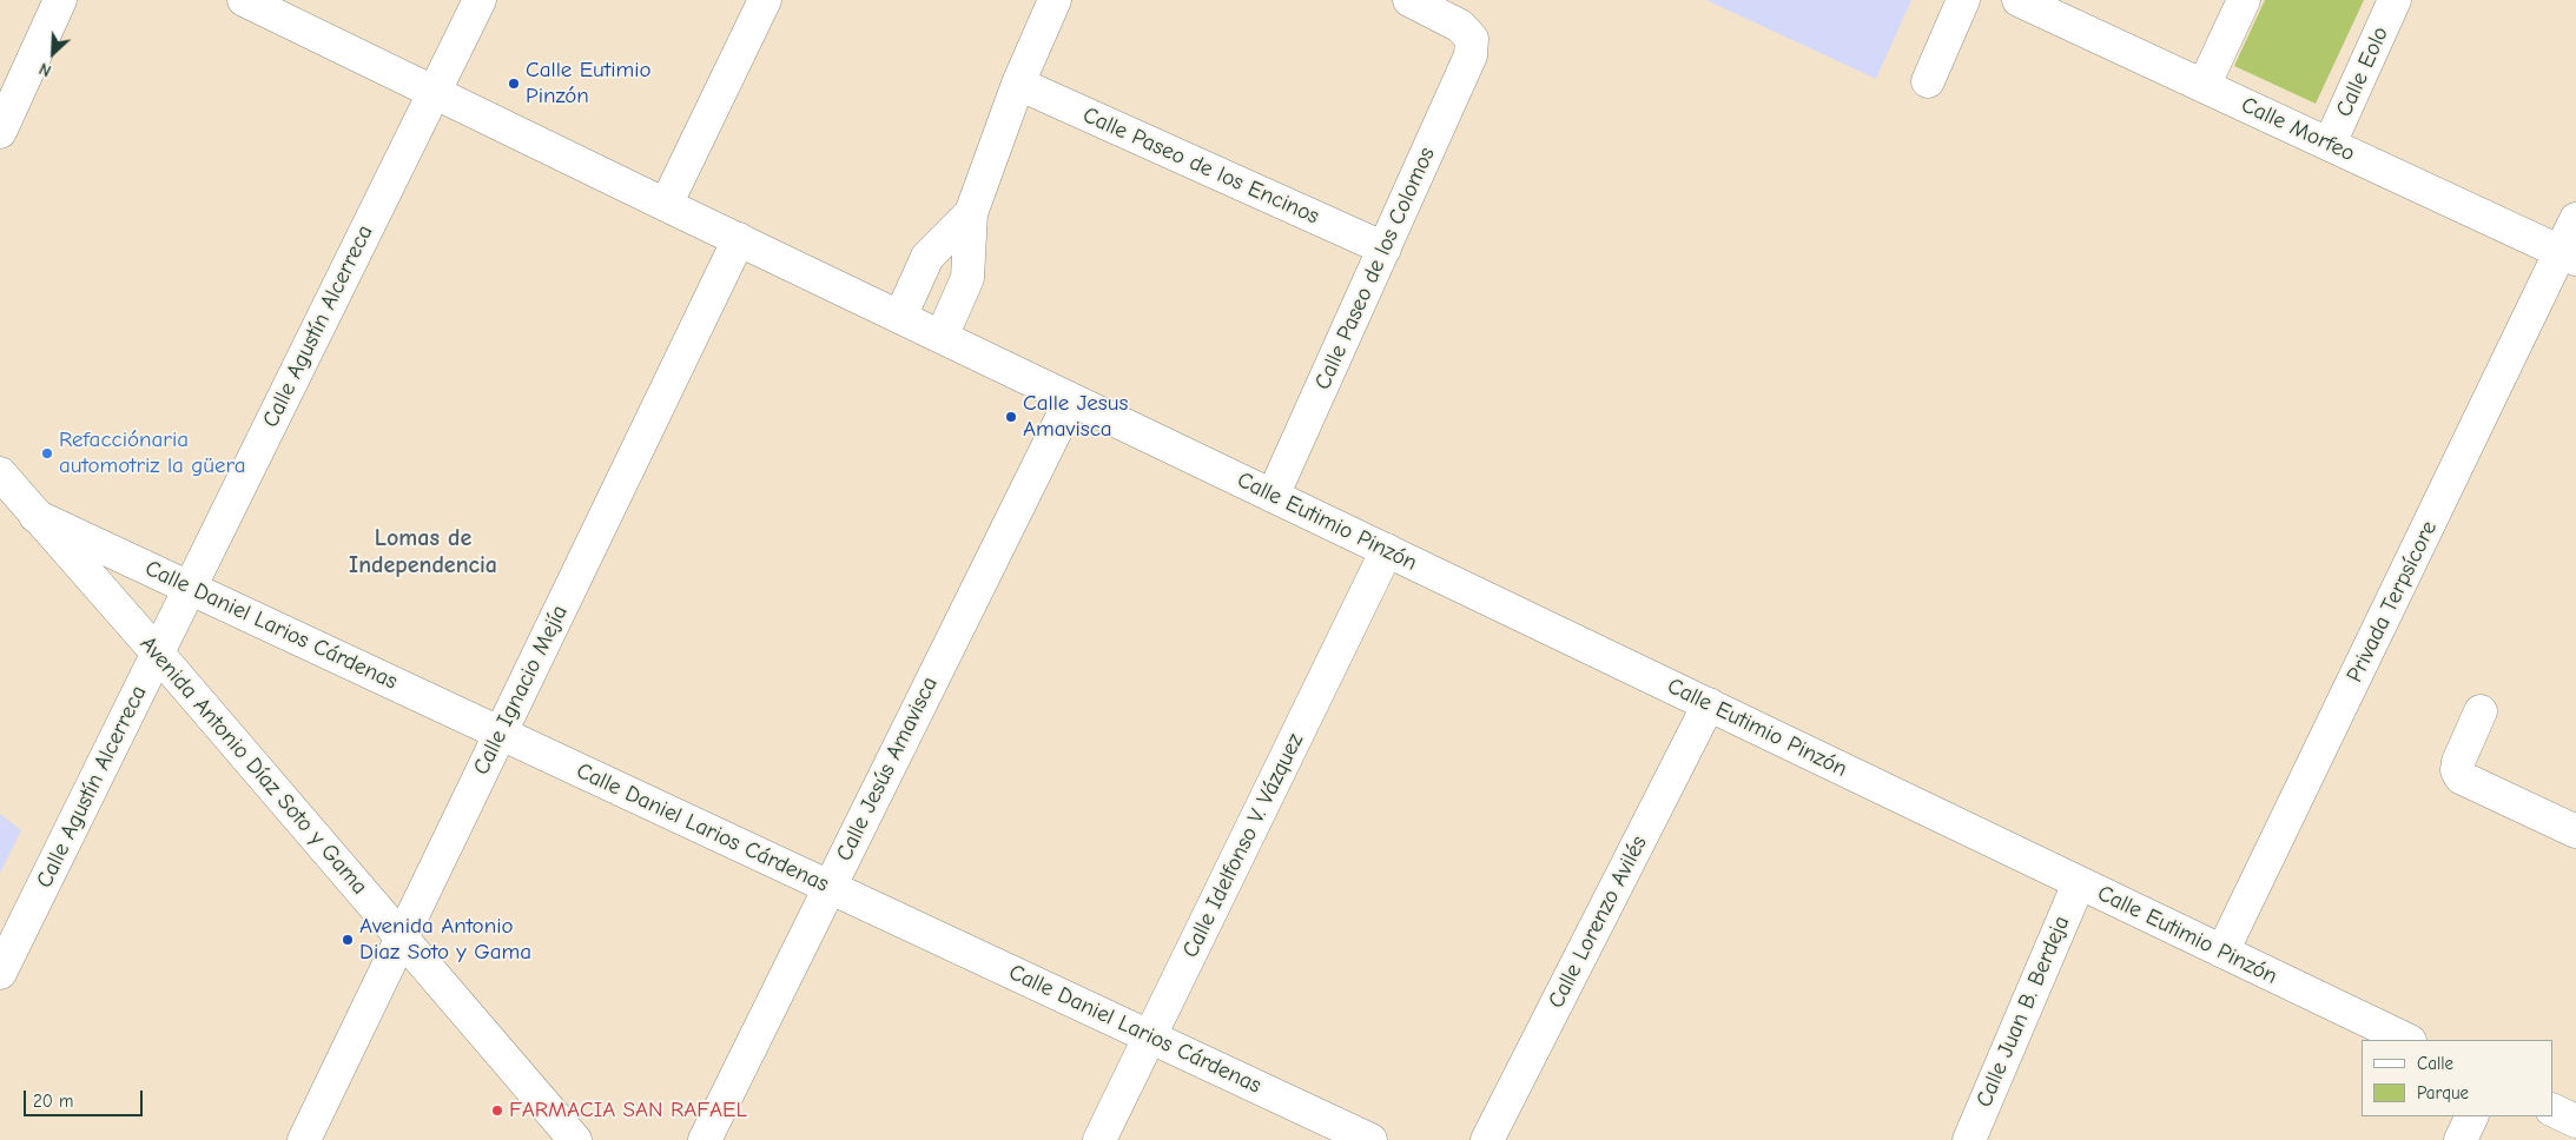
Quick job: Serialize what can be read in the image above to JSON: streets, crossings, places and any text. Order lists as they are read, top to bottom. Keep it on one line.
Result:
{"streets":{"street":["Calle Eolo","Calle Morfeo","Calle Paseo de los Encinos","Calle Paseo de los Colomos","Calle Agustín Alcerreca","Calle Eutimio Pinzón","Privada Terpsícore","Calle Daniel Larios Cárdenas","Calle Ignacio Mejía","Avenida Antonio Díaz Soto y Gama","Calle Jesús Amavisca","Calle Idelfonso V. Vázquez","Calle Lorenzo Avilés","Calle Juan B. Berdeja"]},"crossings":[["Calle Eolo","Calle Morfeo"],["Calle Morfeo","Privada Terpsícore"],["Calle Paseo de los Encinos","Calle Paseo de los Colomos"],["Calle Paseo de los Colomos","Calle Eutimio Pinzón"],["Calle Agustín Alcerreca","Calle Eutimio Pinzón"],["Calle Agustín Alcerreca","Calle Daniel Larios Cárdenas"],["Calle Agustín Alcerreca","Avenida Antonio Díaz Soto y Gama"],["Calle Eutimio Pinzón","Privada Terpsícore"],["Calle Eutimio Pinzón","Calle Ignacio Mejía"],["Calle Eutimio Pinzón","Calle Jesús Amavisca"],["Calle Eutimio Pinzón","Calle Idelfonso V. Vázquez"],["Calle Eutimio Pinzón","Calle Lorenzo Avilés"],["Calle Eutimio Pinzón","Calle Juan B. Berdeja"],["Calle Daniel Larios Cárdenas","Calle Ignacio Mejía"],["Calle Daniel Larios Cárdenas","Avenida Antonio Díaz Soto y Gama"],["Calle Daniel Larios Cárdenas","Calle Jesús Amavisca"],["Calle Daniel Larios Cárdenas","Calle Idelfonso V. Vázquez"],["Calle Ignacio Mejía","Avenida Antonio Díaz Soto y Gama"]],"districts":["Lomas de Independencia"],"places":["Calle Eutimio Pinzón","Calle Jesus Amavisca","Refacciónaria automotriz la güera","Avenida Antonio Diaz Soto y Gama","FARMACIA SAN RAFAEL"],"legend":["Calle","Parque"],"scale_bar":"20 m","north":"bottom left"}
